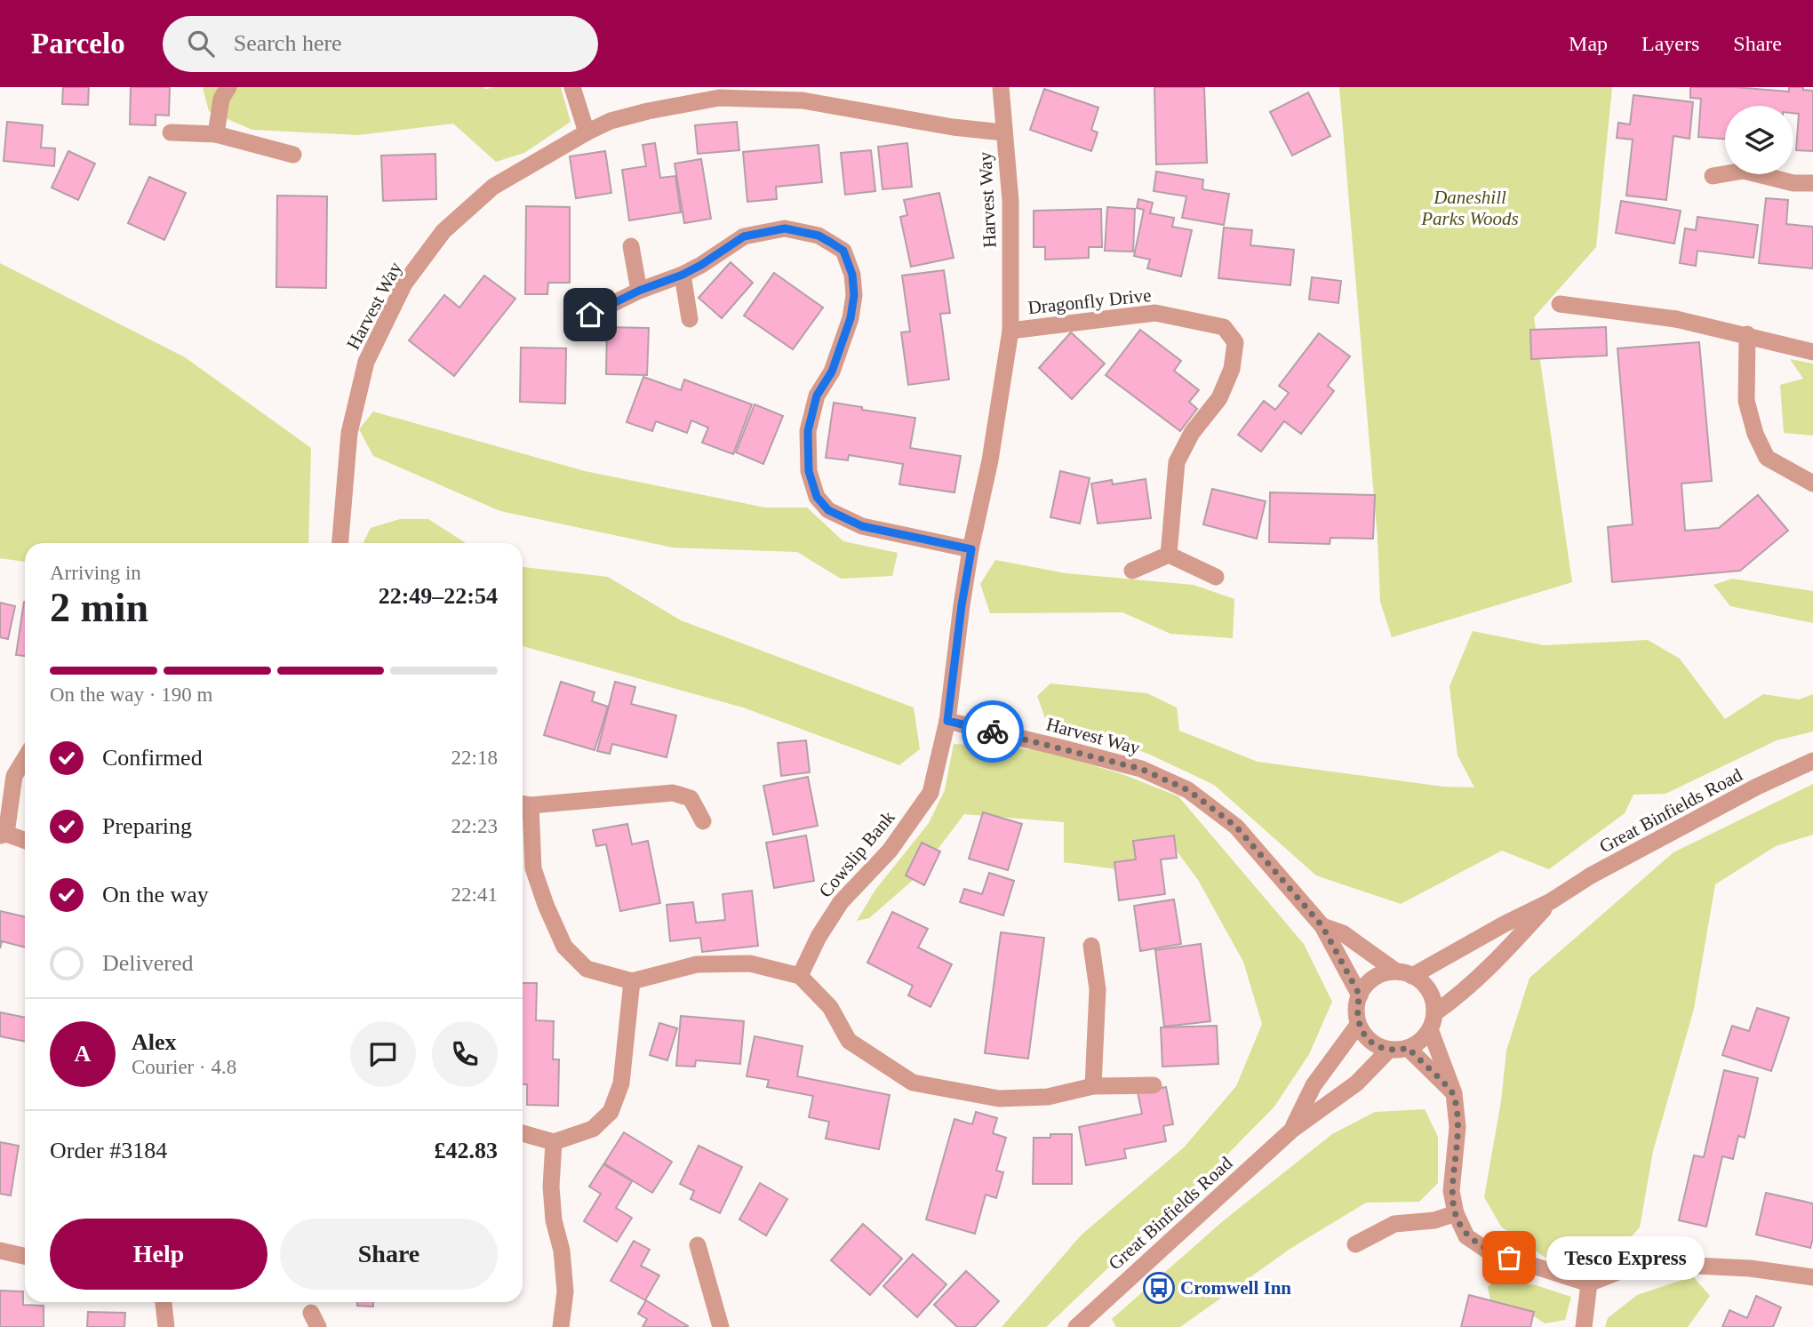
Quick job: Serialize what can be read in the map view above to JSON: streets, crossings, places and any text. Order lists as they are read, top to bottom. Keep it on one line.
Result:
{"streets":{"street":["Harvest Way","Dragonfly Drive","Great Binfields Road","Cowslip Bank"]},"crossings":[["Harvest Way","Dragonfly Drive"],["Harvest Way","Great Binfields Road"],["Harvest Way","Cowslip Bank"]],"parks":["Daneshill Parks Woods"],"places":{"other":["Tesco Express"],"bus stop":["Cromwell Inn"]},"page":{"header":"Parcelo","search":"Search here","nav":["Map","Layers","Share"],"heading":["2 min","Arriving in","22:49–22:54"],"panel":["Alex","Courier · 4.8","Order #3184","£42.83"],"bar":"On the way · 190 m","list":[["Confirmed","22:18"],["Preparing","22:23"],["On the way","22:41"],"Delivered"],"round":"A","buttons":["Help","Share"],"bubble":"Tesco Express"}}
